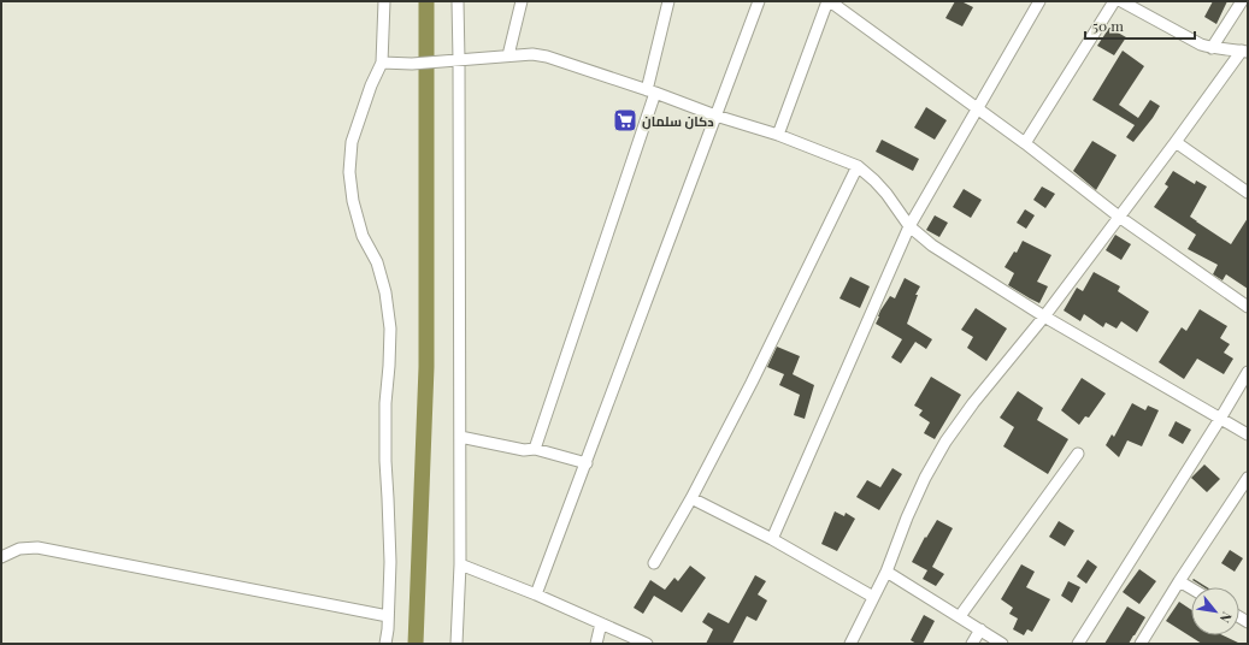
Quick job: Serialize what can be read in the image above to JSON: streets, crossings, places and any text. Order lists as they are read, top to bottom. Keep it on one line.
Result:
{"places":{"supermarket":["دكان سلمان"]},"scale_bar":"50 m","north":"bottom right"}
